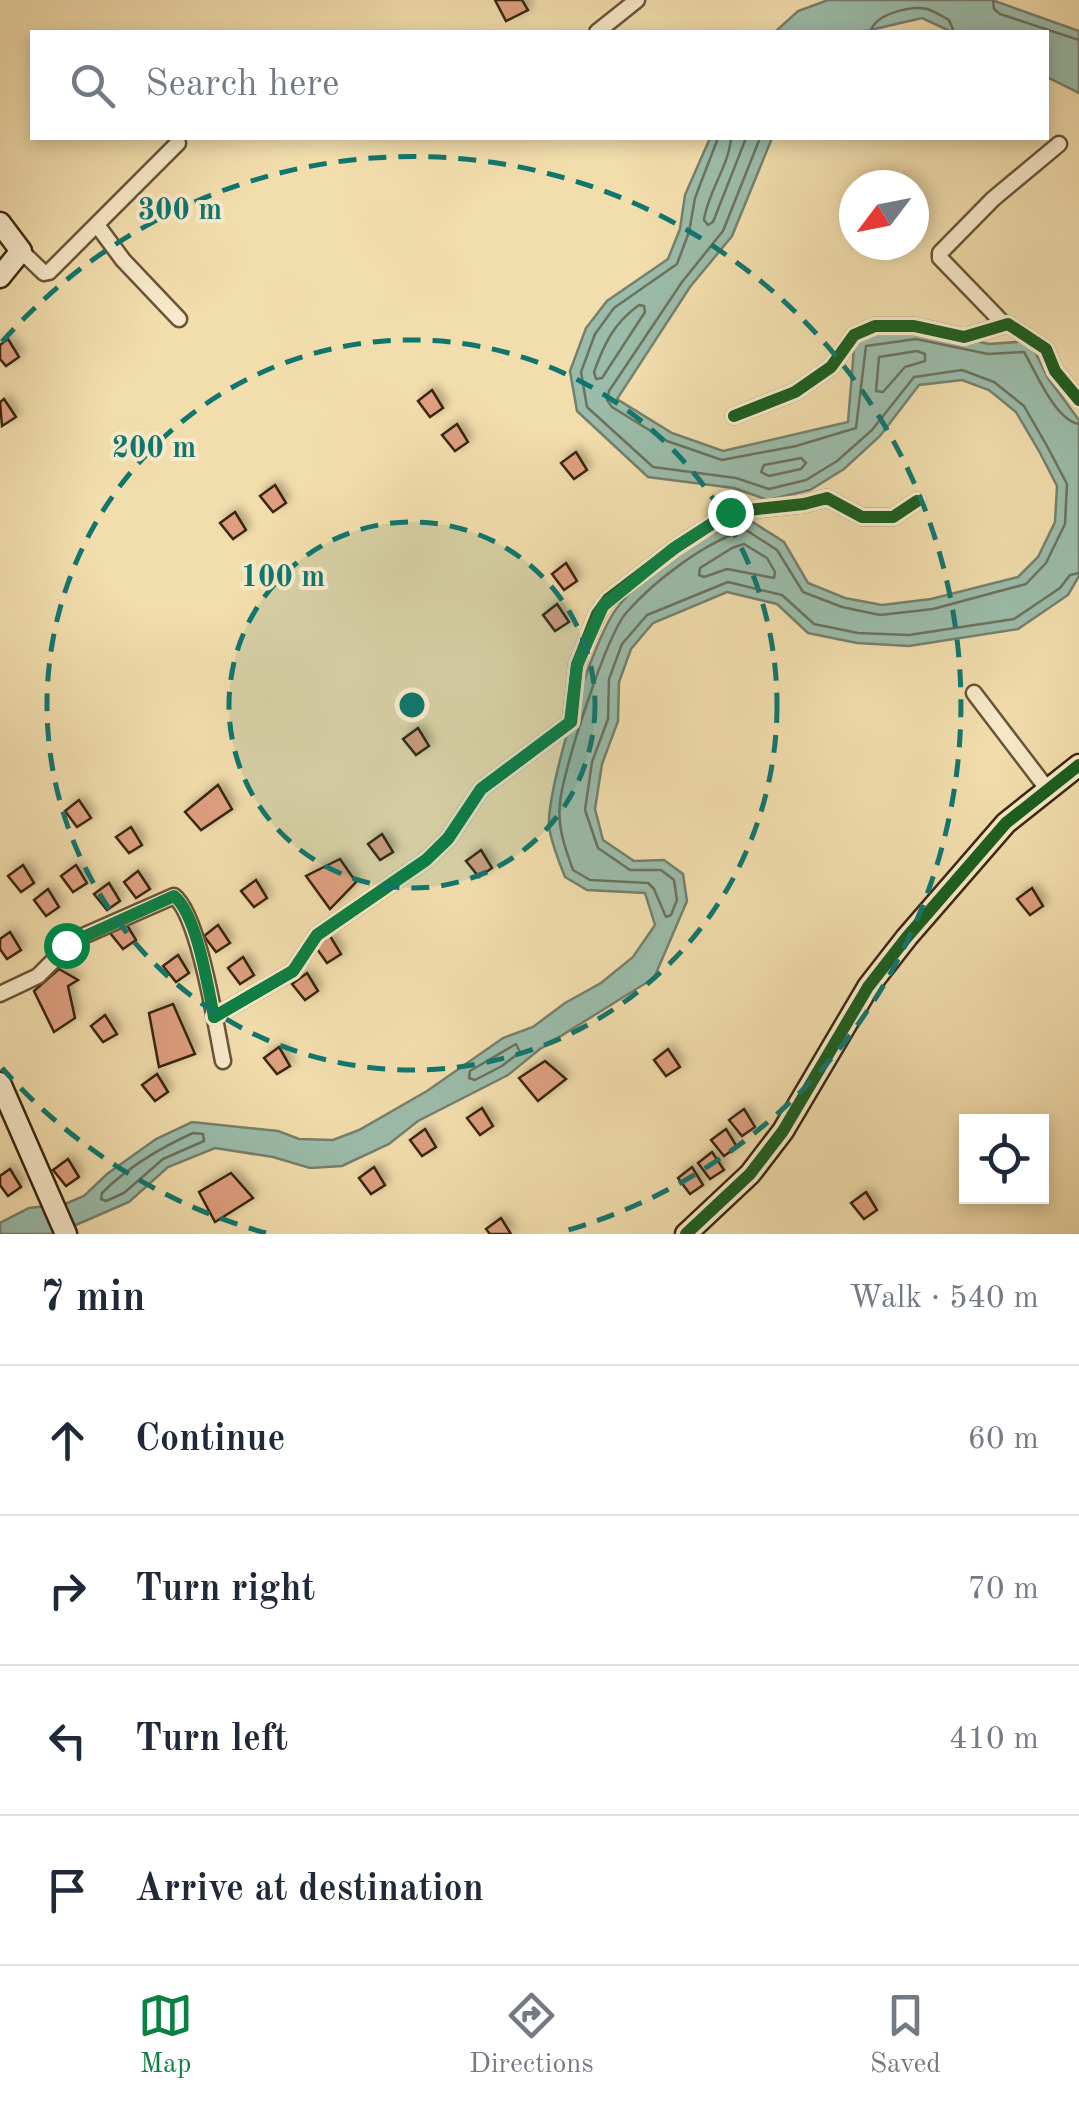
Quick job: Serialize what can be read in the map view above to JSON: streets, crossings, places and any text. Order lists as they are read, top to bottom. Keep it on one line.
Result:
{"north":"bottom left","page":{"search":"Search here","heading":["7 min","Walk · 540 m"],"list":[["Continue","60 m"],["Turn right","70 m"],["Turn left","410 m"],"Arrive at destination"],"nav":["Map","Directions","Saved"]},"rings":["300 m","200 m","100 m"]}
